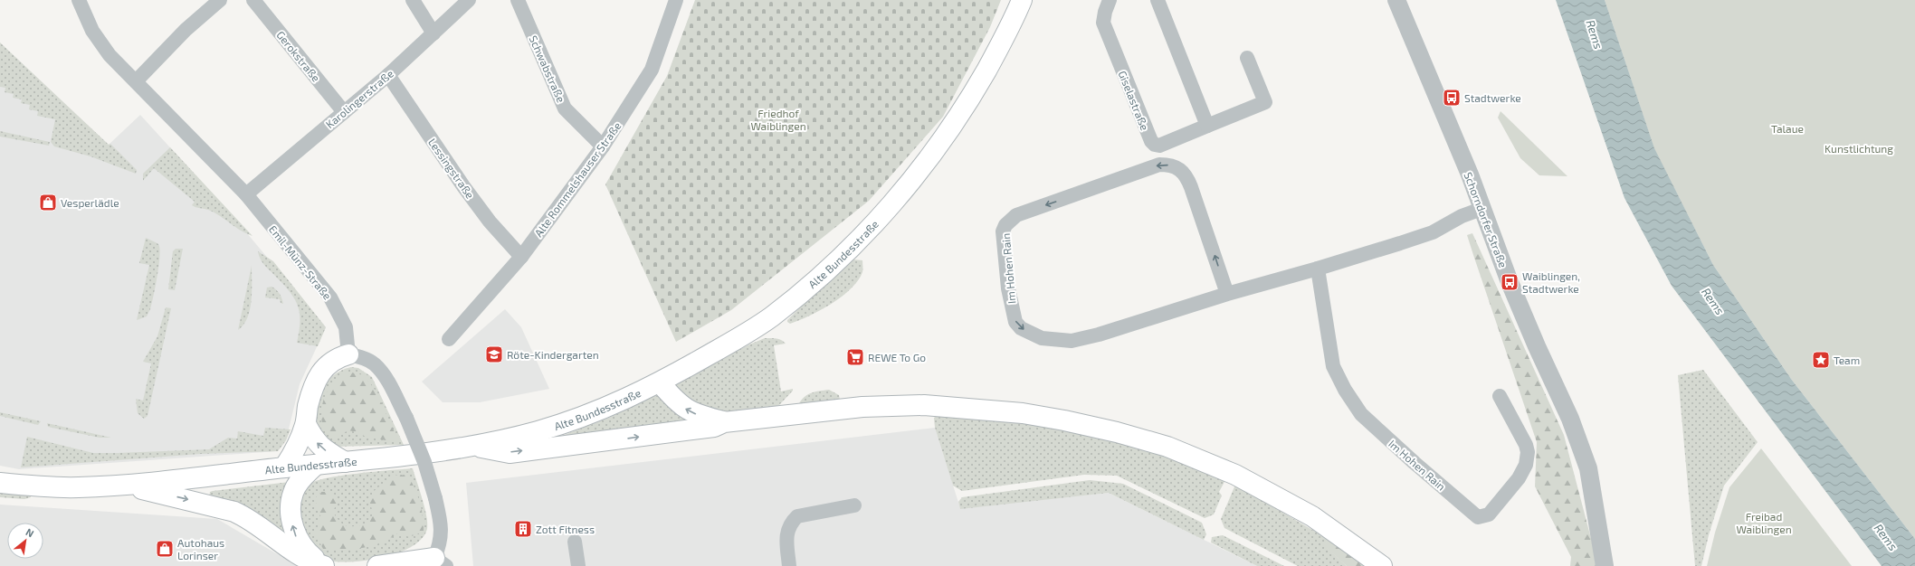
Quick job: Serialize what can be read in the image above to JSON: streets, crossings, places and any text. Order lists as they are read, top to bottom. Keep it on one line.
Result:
{"streets":{"main road":["Alte Bundesstraße"],"street":["Gerokstraße","Schwabstraße","Karolingerstraße","Giselastraße","Lessingstraße","Alte Rommelshauser Straße","Schorndorfer Straße","Emil-Münz-Straße","Im Hohen Rain"]},"crossings":[["Gerokstraße","Karolingerstraße"],["Schwabstraße","Alte Rommelshauser Straße"],["Karolingerstraße","Lessingstraße"],["Karolingerstraße","Emil-Münz-Straße"],["Lessingstraße","Alte Rommelshauser Straße"],["Schorndorfer Straße","Im Hohen Rain"]],"water":["Rems"],"parks":["Friedhof Waiblingen","Talaue","Kunstlichtung","Freibad Waiblingen"],"places":{"bus stop":["Stadtwerke","Waiblingen, Stadtwerke"],"shop":["Vesperlädle","Autohaus Lorinser"],"school or university":["Röte-Kindergarten"],"supermarket":["REWE To Go"],"place":["Team"],"building":["Zott Fitness"]},"north":"top right"}
